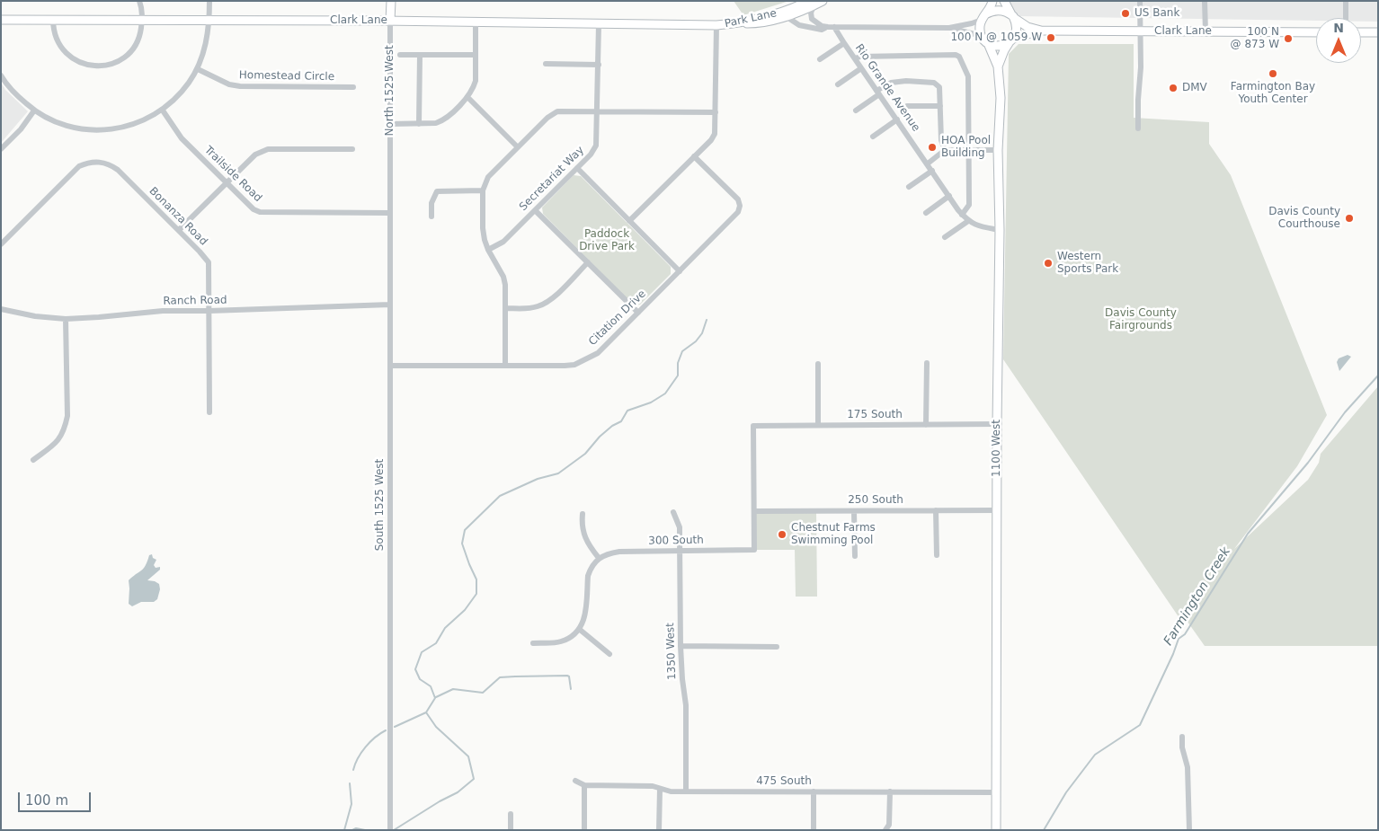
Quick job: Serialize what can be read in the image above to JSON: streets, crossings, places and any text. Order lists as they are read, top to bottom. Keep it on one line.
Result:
{"streets":{"street":["Park Lane","Clark Lane","Homestead Circle","Rio Grande Avenue","North 1525 West","Trailside Road","Secretariat Way","Bonanza Road","Ranch Road","Citation Drive","175 South","1100 West","250 South","South 1525 West","300 South","1350 West","475 South"]},"crossings":[["Park Lane","Clark Lane"],["Clark Lane","North 1525 West"],["Clark Lane","Secretariat Way"],["Clark Lane","1100 West"],["Rio Grande Avenue","1100 West"],["North 1525 West","South 1525 West"],["Trailside Road","South 1525 West"],["Bonanza Road","Ranch Road"],["Ranch Road","South 1525 West"],["Citation Drive","South 1525 West"],["175 South","1100 West"],["175 South","250 South"],["175 South","300 South"],["1100 West","250 South"],["1100 West","475 South"],["250 South","300 South"],["300 South","1350 West"],["1350 West","475 South"]],"water":["Farmington Creek"],"parks":["Paddock Drive Park","Davis County Fairgrounds"],"places":["US Bank","100 N @ 1059 W","100 N @ 873 W","Farmington Bay Youth Center","DMV","HOA Pool Building","Davis County Courthouse","Western Sports Park","Chestnut Farms Swimming Pool"],"scale_bar":"100 m","north":"top"}
